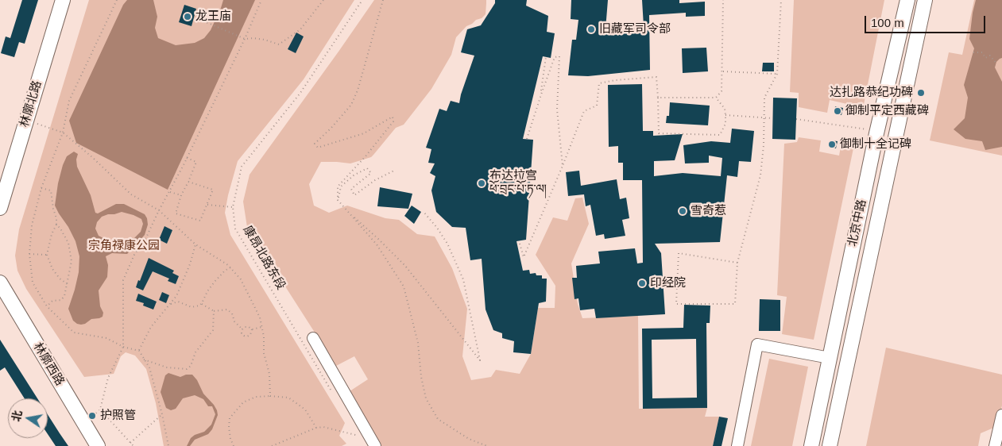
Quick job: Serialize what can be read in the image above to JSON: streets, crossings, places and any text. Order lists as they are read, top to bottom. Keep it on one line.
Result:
{"streets":{"main road":["林廓北路","北京中路","林廓西路"],"path":["康昂北路东段"]},"parks":["宗角禄康公园"],"places":["龙王庙","旧藏军司令部","达扎路恭纪功碑","御制平定西藏碑","御制十全记碑","布达拉宫 ཕོ་བྲང་པོ་ཏ་ལ།","雪奇惹","印经院","护照管"],"scale_bar":"100 m","north":"left"}
